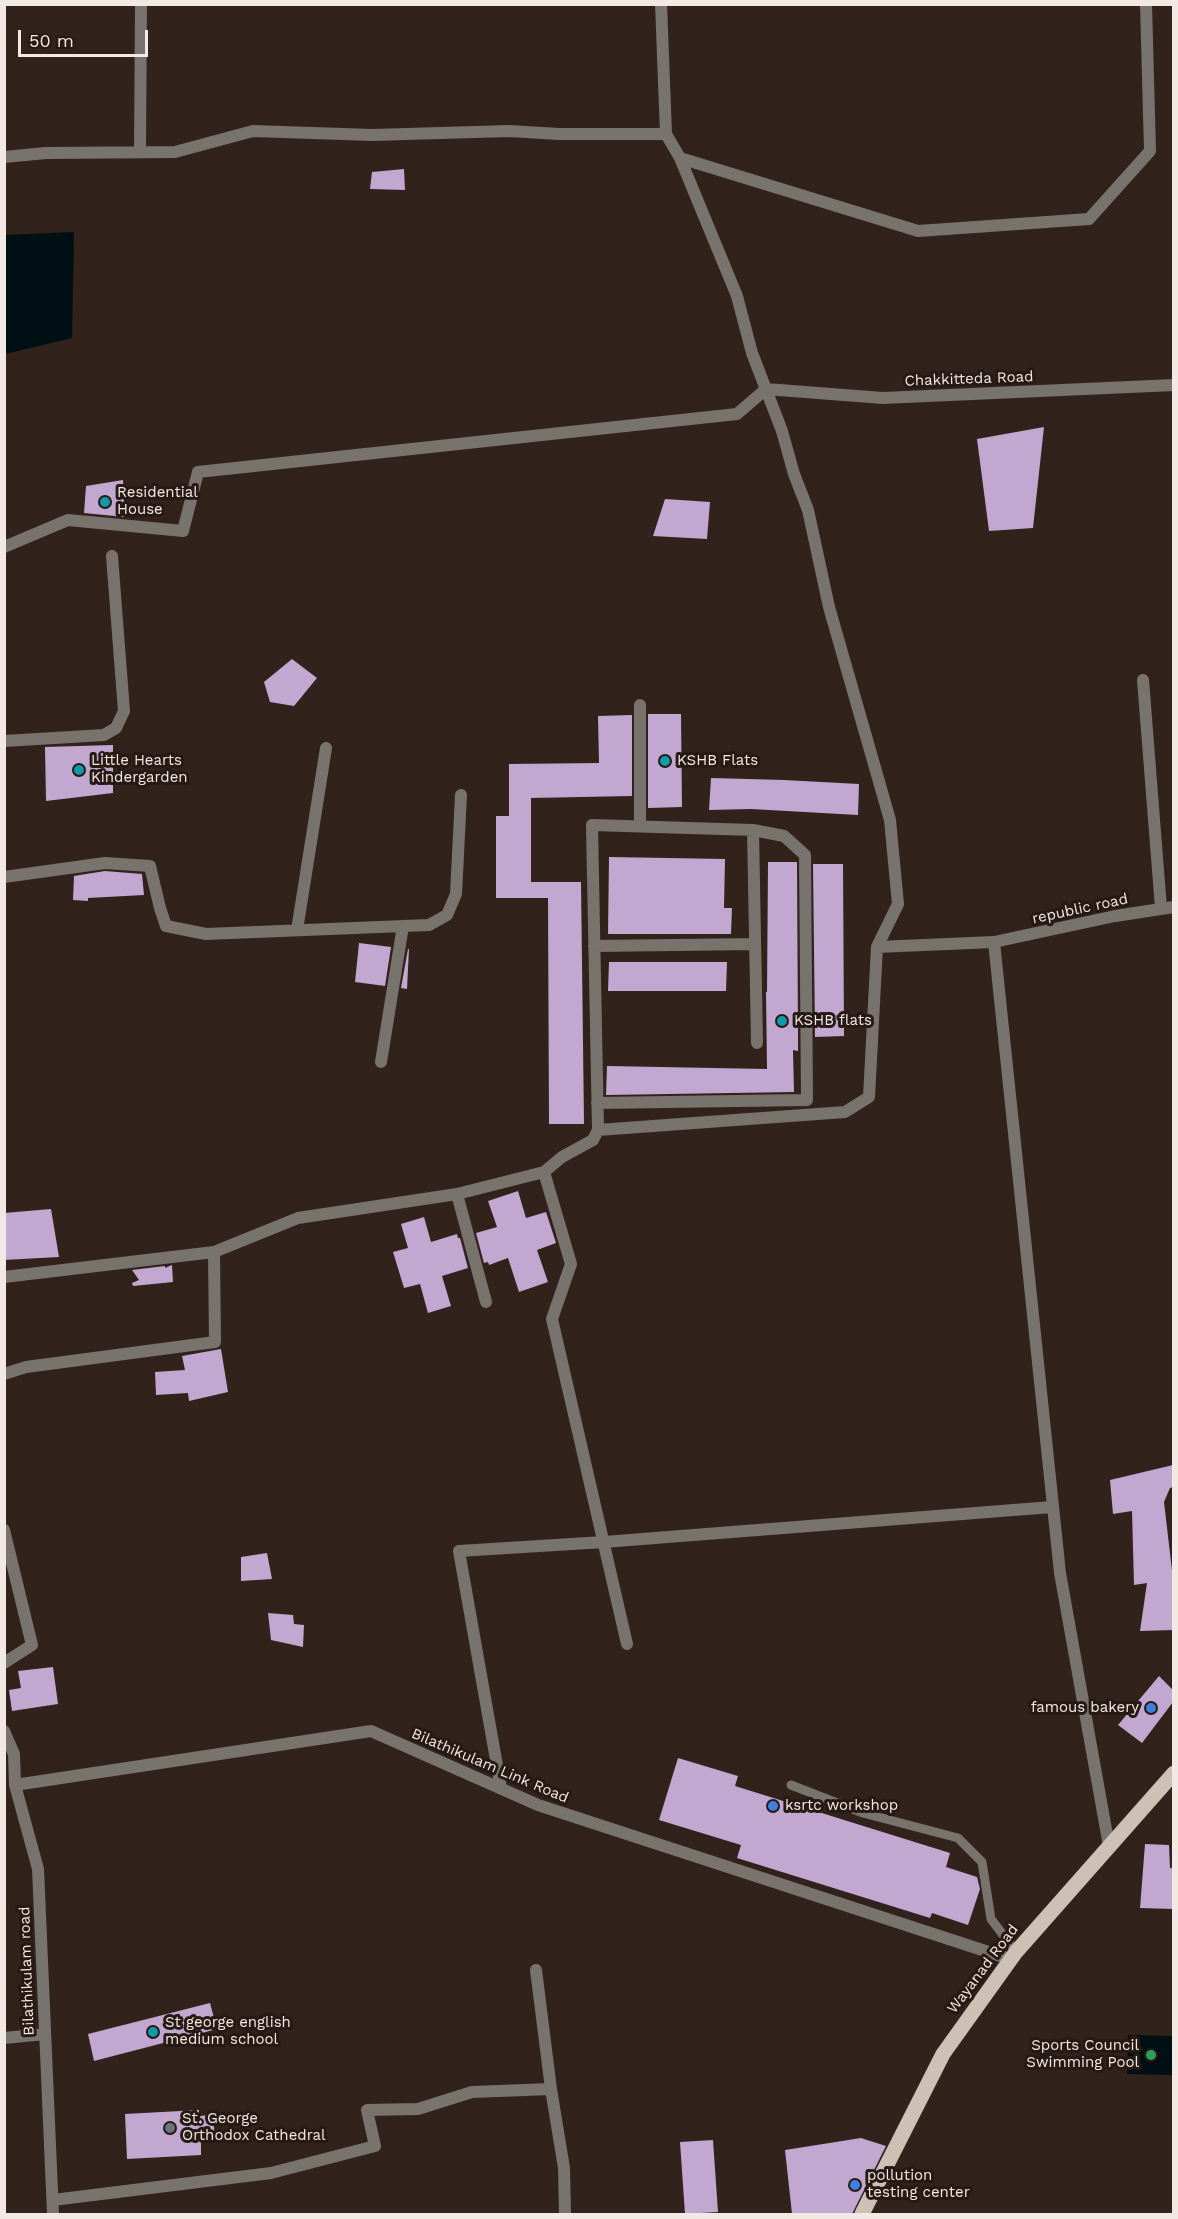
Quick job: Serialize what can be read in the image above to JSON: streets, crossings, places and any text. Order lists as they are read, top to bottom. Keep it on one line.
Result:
{"streets":{"main road":["Wayanad Road"],"street":["Chakkitteda Road","republic road","Bilathikulam Link Road","Bilathikulam road"]},"crossings":[["Bilathikulam Link Road","Wayanad Road"],["Bilathikulam Link Road","Bilathikulam road"]],"places":["Residential House","KSHB Flats","Little Hearts Kindergarden","KSHB flats","famous bakery","ksrtc workshop","St george english medium school","Sports Council Swimming Pool","St. George Orthodox Cathedral","pollution testing center"],"scale_bar":"50 m"}
